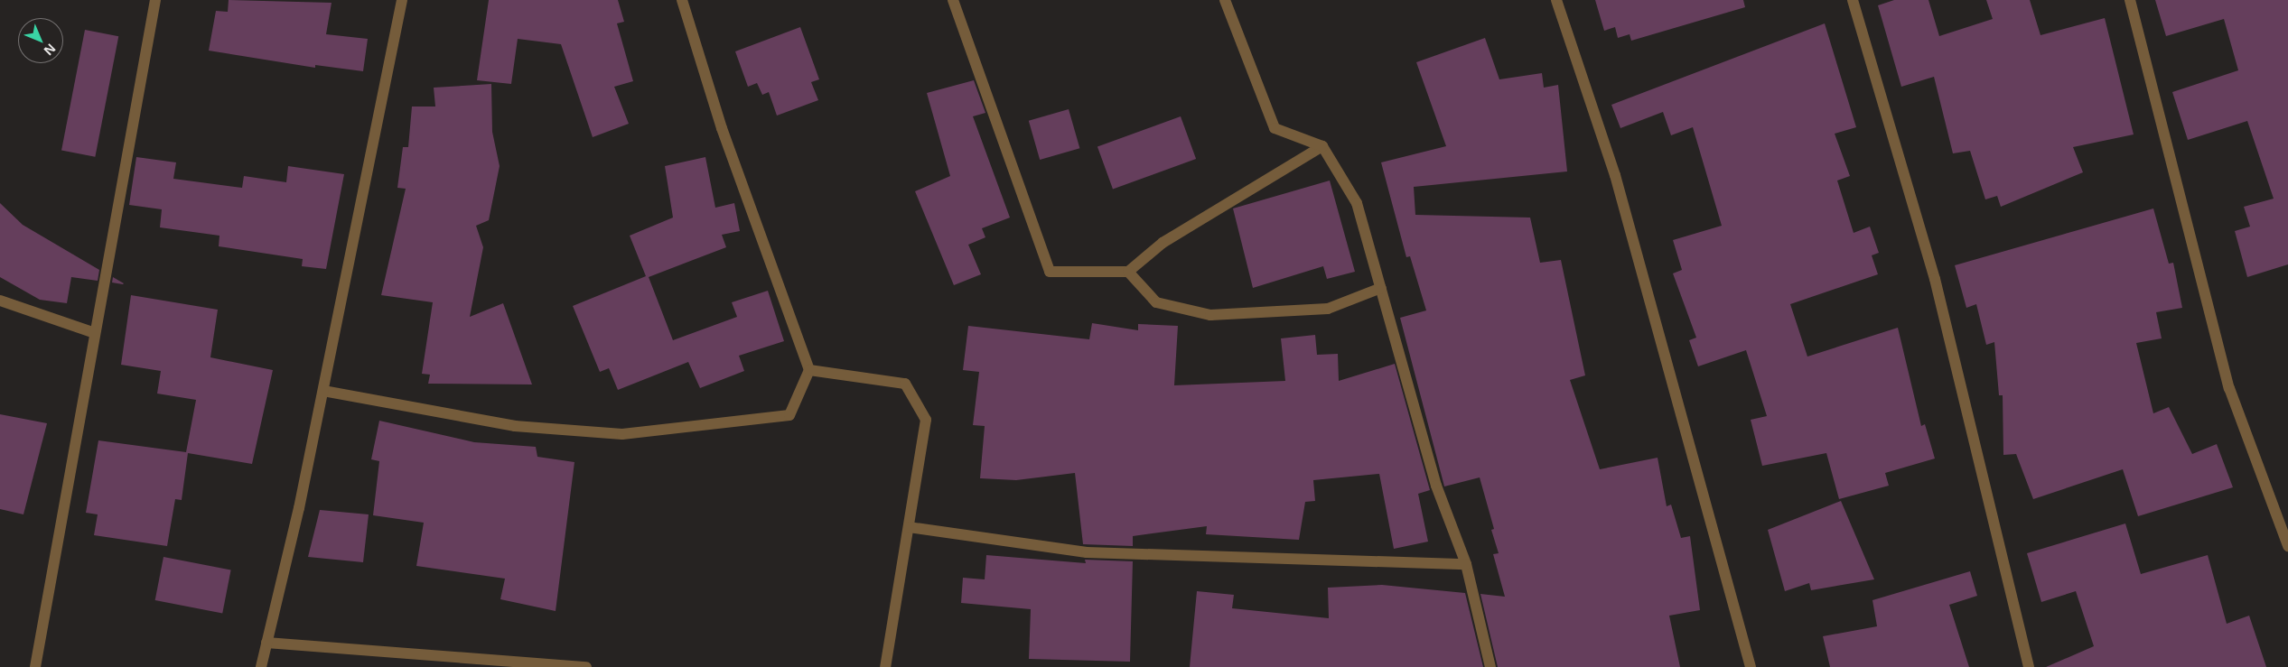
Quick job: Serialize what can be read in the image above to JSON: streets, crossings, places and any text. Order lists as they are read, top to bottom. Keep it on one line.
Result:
{"north":"bottom right"}
